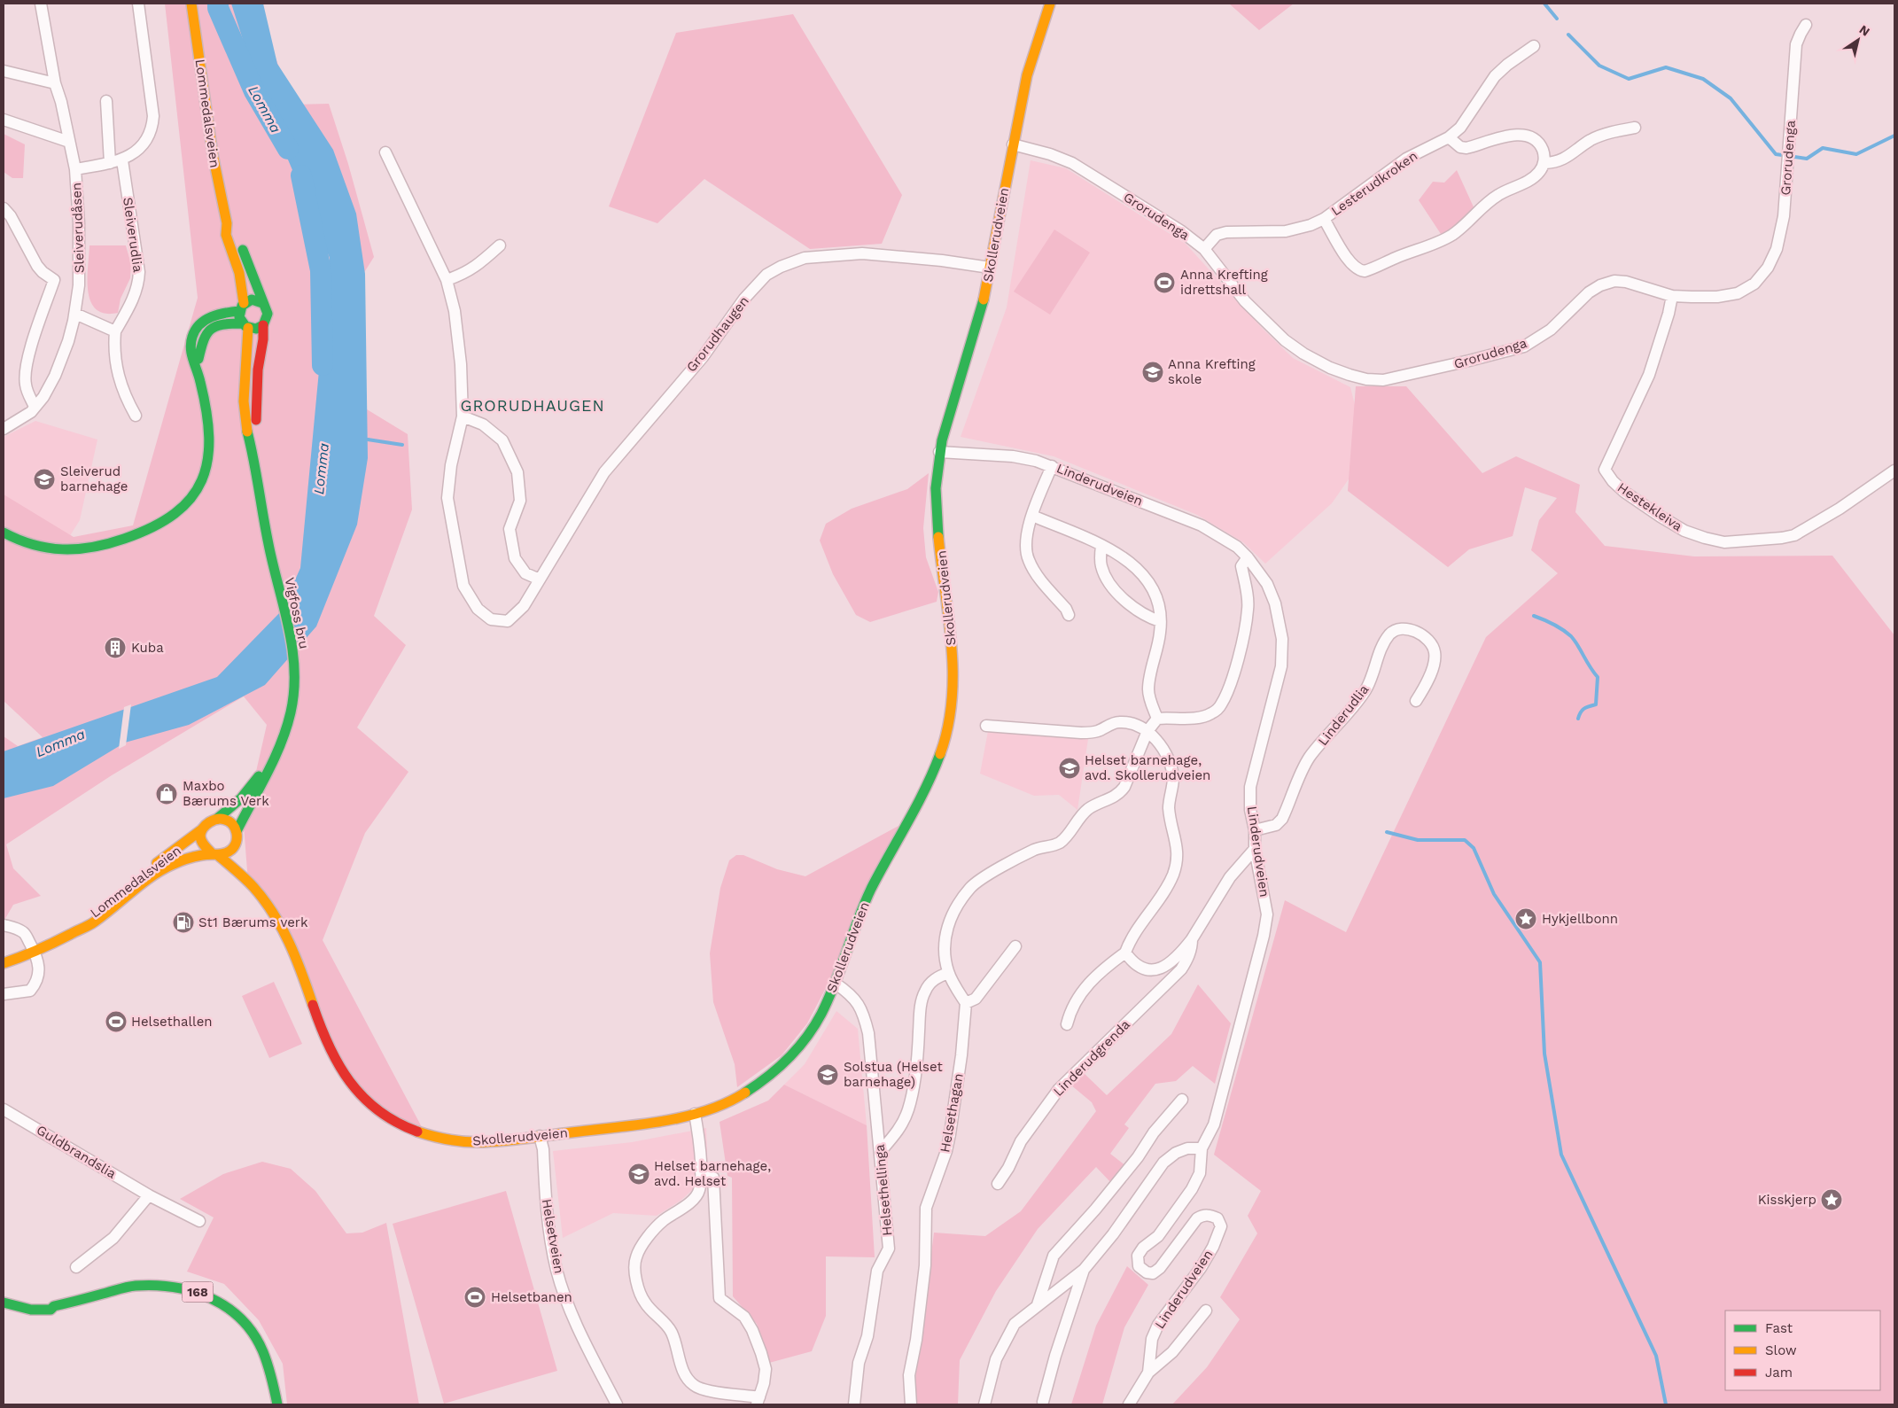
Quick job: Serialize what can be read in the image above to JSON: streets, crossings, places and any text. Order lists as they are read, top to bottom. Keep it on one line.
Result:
{"streets":{"street":["Lommedalsveien","Grorudenga","Lesterudkroken","Sleiverudåsen","Sleiverudlia","Skollerudveien","Grorudhaugen","Linderudveien","Hestekleiva","Vigfoss bru","Linderudlia","Linderudgrenda","Helsethagan","Guldbrandslia","Helsethellinga","Helsetveien","168"]},"crossings":[["Lommedalsveien","Skollerudveien"],["Grorudenga","Lesterudkroken"],["Grorudenga","Skollerudveien"],["Grorudenga","Hestekleiva"],["Skollerudveien","Grorudhaugen"],["Skollerudveien","Linderudveien"],["Skollerudveien","Helsethellinga"],["Skollerudveien","Helsetveien"],["Linderudveien","Linderudlia"],["Linderudveien","Linderudgrenda"]],"districts":["GRORUDHAUGEN"],"water":["Lomma"],"places":{"sports":["Anna Krefting idrettshall","Helsethallen","Helsetbanen"],"school or university":["Anna Krefting skole","Sleiverud barnehage","Helset barnehage, avd. Skollerudveien","Solstua (Helset barnehage)","Helset barnehage, avd. Helset"],"building":["Kuba"],"shop":["Maxbo Bærums Verk"],"place":["Hykjellbonn","Kisskjerp"],"fuel station":["St1 Bærums verk"]},"legend":["Fast","Slow","Jam"],"north":"top right"}
